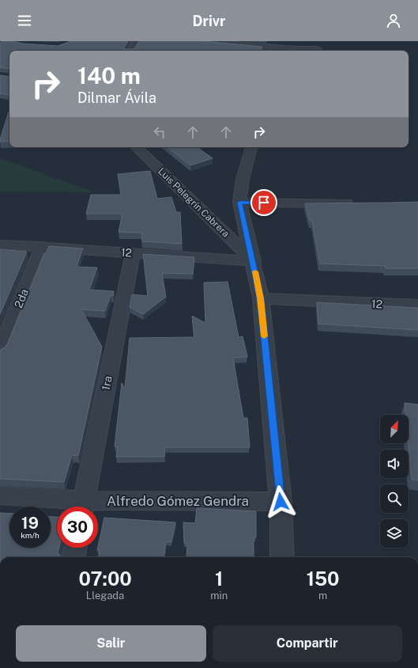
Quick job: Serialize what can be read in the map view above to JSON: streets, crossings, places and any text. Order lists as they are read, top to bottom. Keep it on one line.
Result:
{"streets":{"street":["Luis Pelegrín Cabrera","12","2da","1ra","Alfredo Gómez Gendra"]},"crossings":[["Luis Pelegrín Cabrera","12"],["12","2da"],["12","1ra"]],"north":"top right","page":{"header":"Drivr","turn":["140 m","Dilmar Ávila"],"speed":"19 km/h","limit":"30","eta":["07:00","Llegada","1","min","150","m"],"buttons":["Salir","Compartir"]}}
